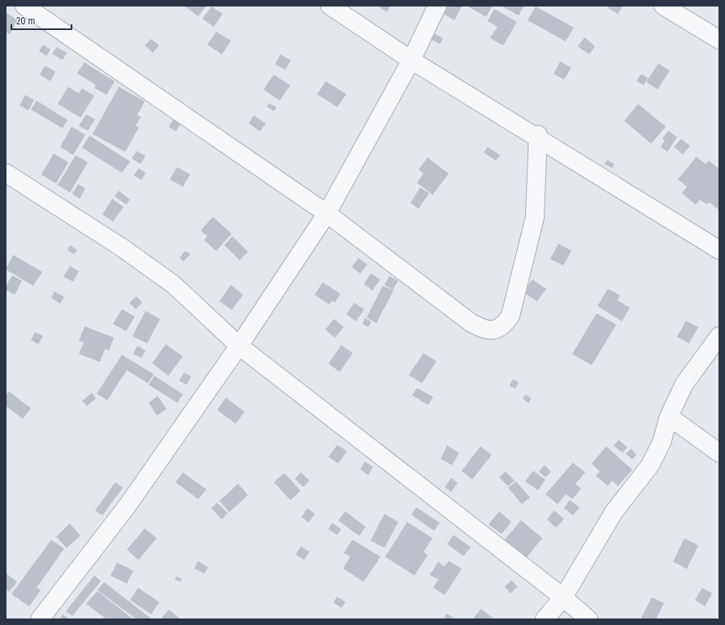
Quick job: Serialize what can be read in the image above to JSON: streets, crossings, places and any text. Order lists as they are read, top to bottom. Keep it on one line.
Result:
{"scale_bar":"20 m"}
